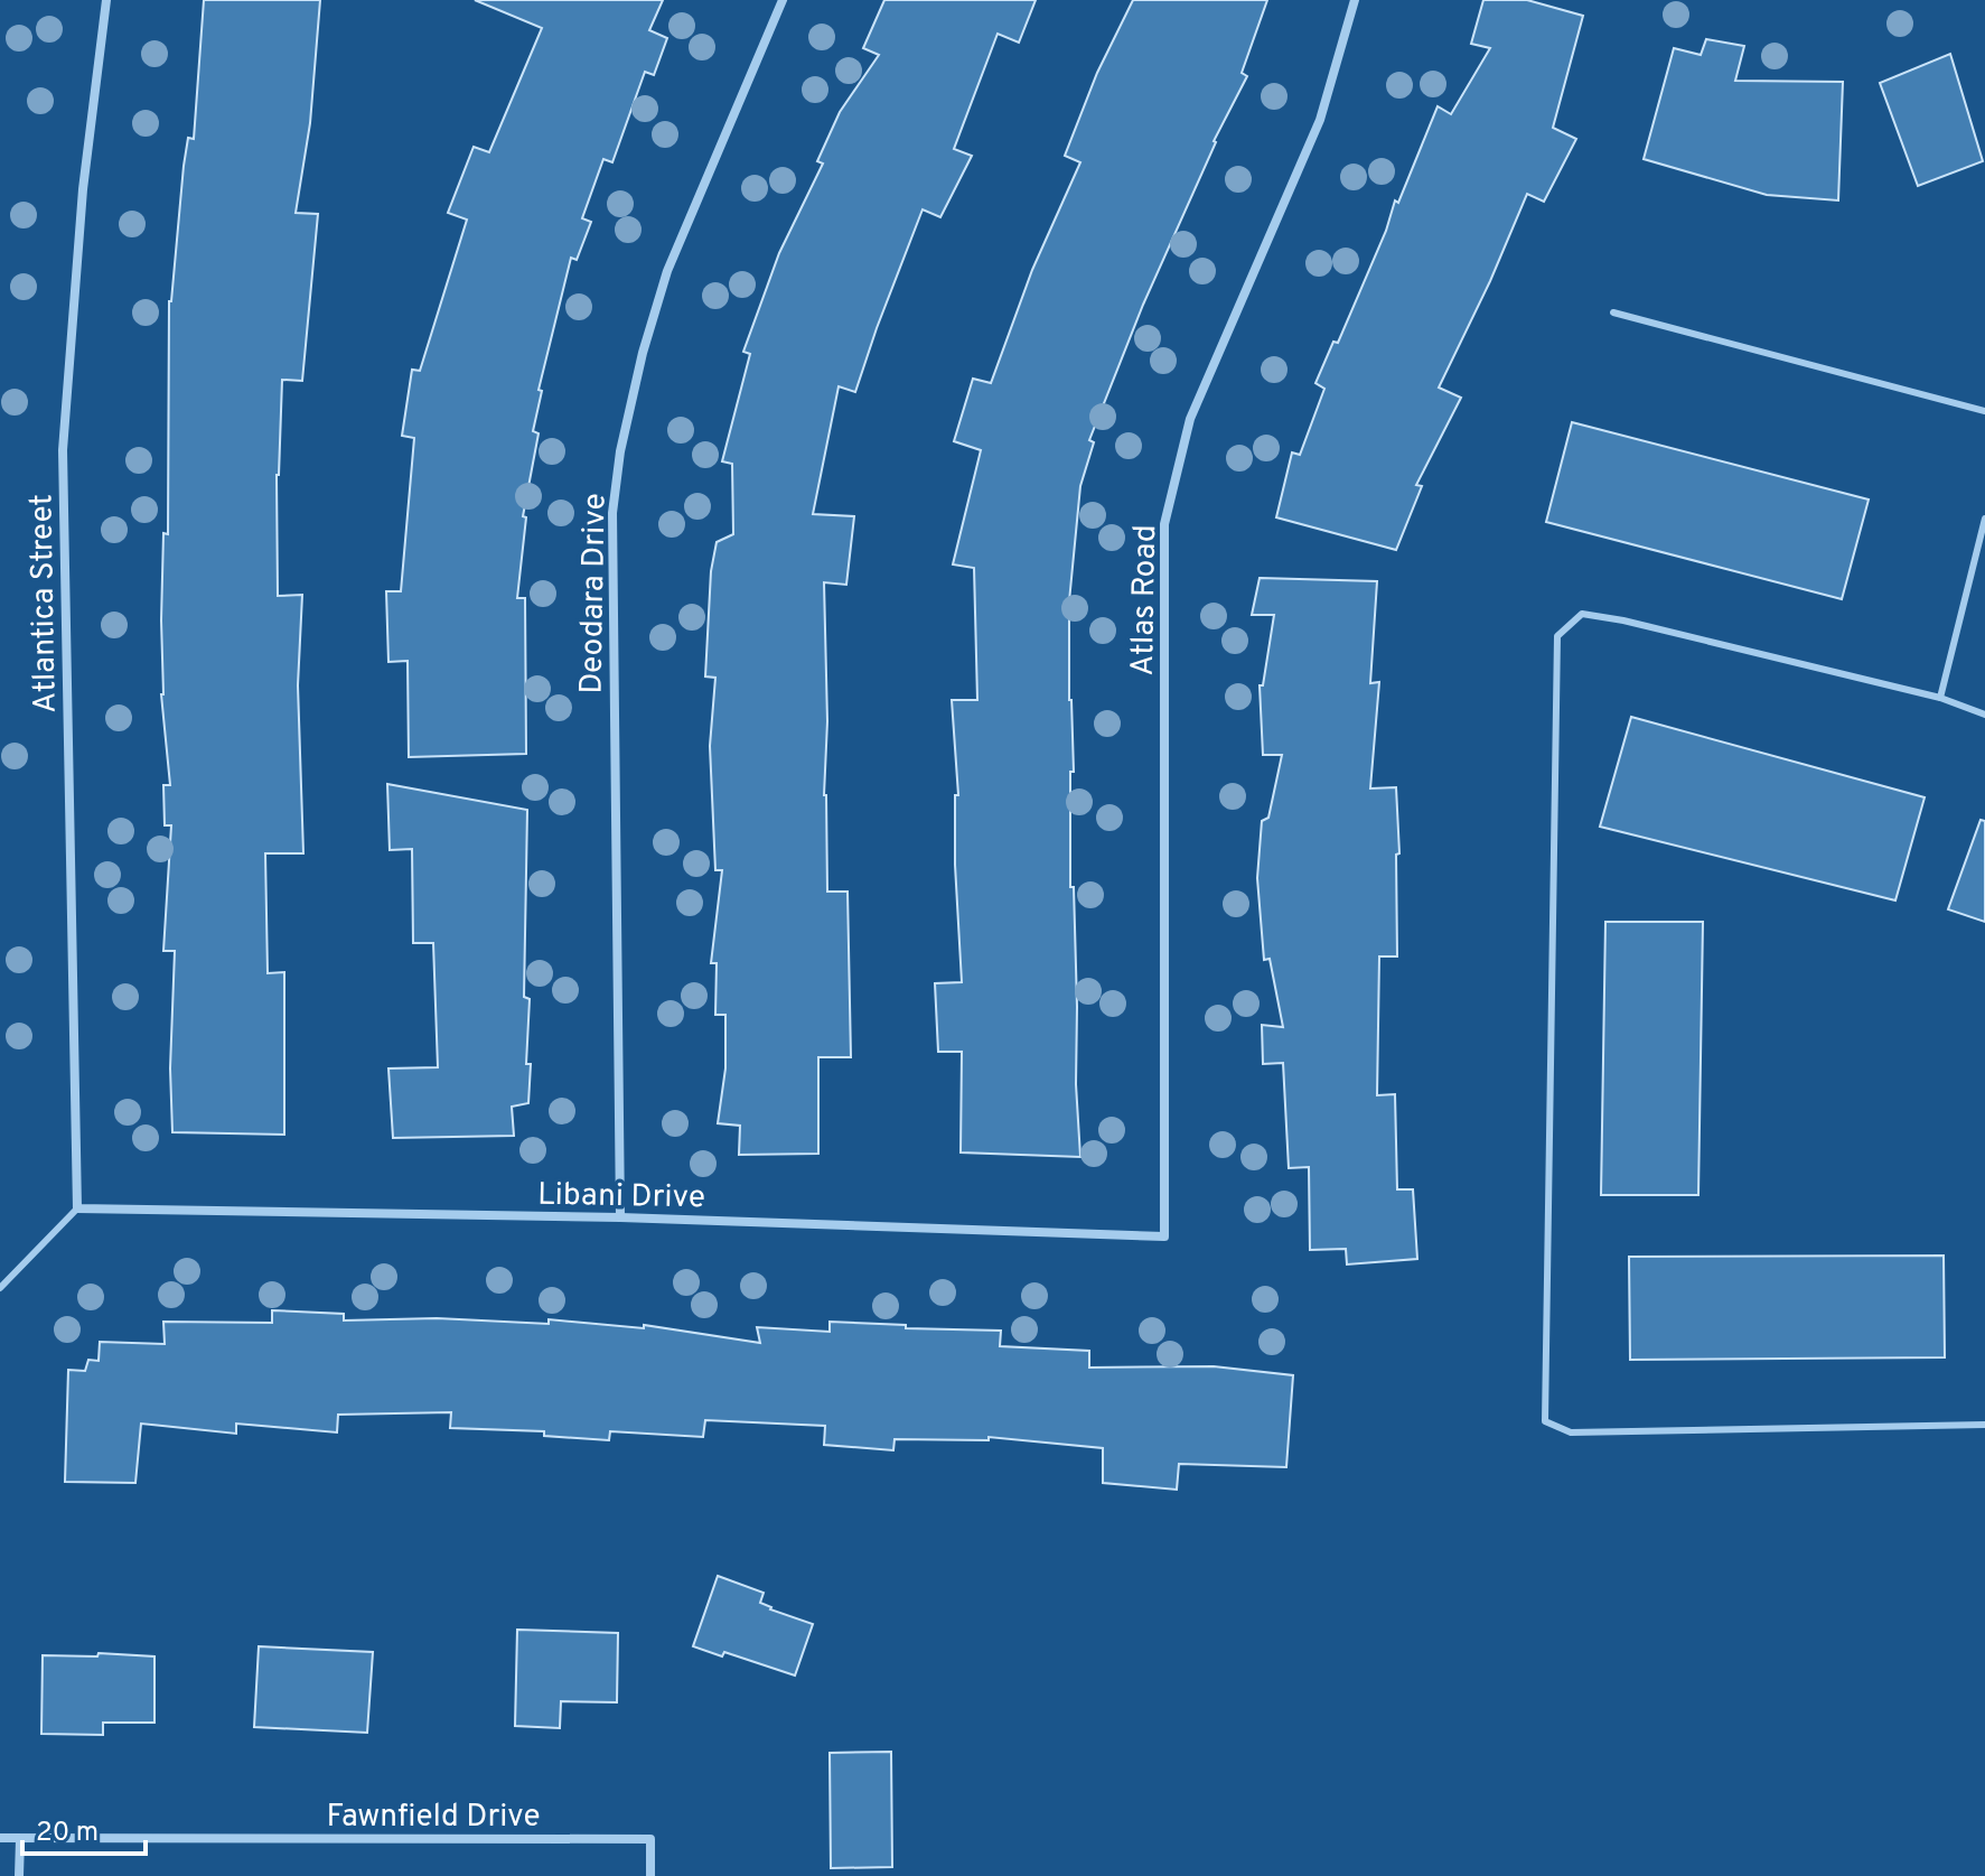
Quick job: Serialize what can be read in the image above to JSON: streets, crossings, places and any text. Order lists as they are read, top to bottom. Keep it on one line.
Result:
{"streets":{"street":["Deodara Drive","Atlas Road","Atlantica Street","Libani Drive","Fawnfield Drive"]},"crossings":[["Deodara Drive","Libani Drive"],["Atlas Road","Libani Drive"],["Atlantica Street","Libani Drive"]],"scale_bar":"20 m"}
